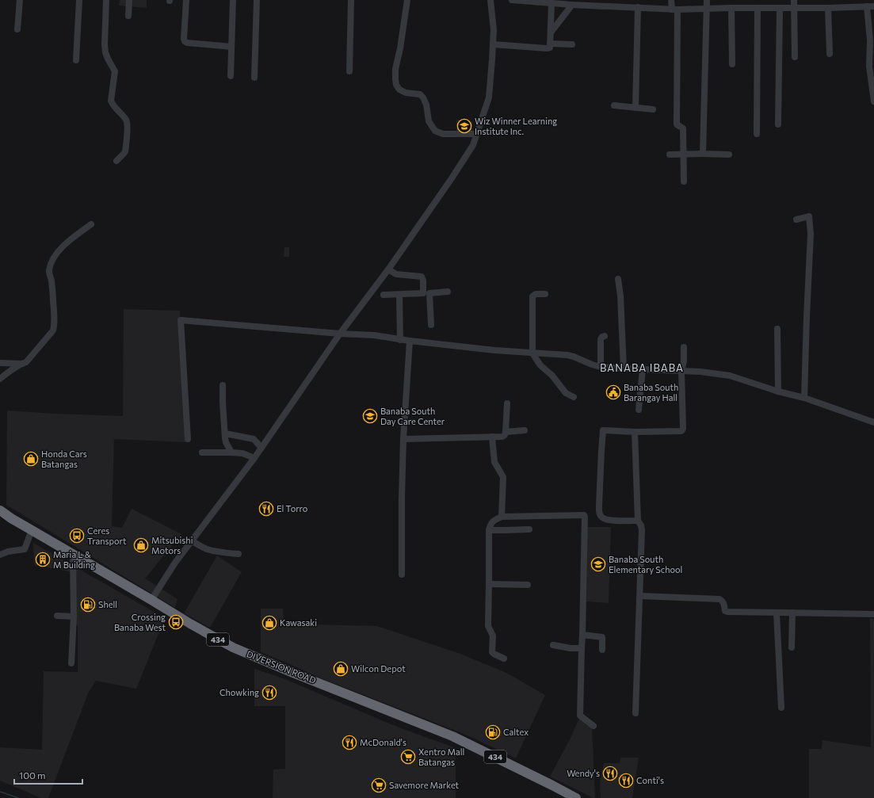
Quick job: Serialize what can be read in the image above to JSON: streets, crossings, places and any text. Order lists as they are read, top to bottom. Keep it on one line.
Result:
{"streets":{"highway":["434","DIVERSION ROAD"]},"districts":["BANABA IBABA"],"places":{"school or university":["Wiz Winner Learning Institute Inc.","Banaba South Day Care Center","Banaba South Elementary School"],"public building":["Banaba South Barangay Hall"],"shop":["Honda Cars Batangas","Mitsubishi Motors","Kawasaki","Wilcon Depot"],"restaurant":["El Torro","Chowking","McDonald's","Wendy's","Conti's"],"bus stop":["Ceres Transport","Crossing Banaba West"],"building":["Maria L & M Building"],"fuel station":["Shell","Caltex"],"supermarket":["Xentro Mall Batangas","Savemore Market"]},"scale_bar":"100 m"}
